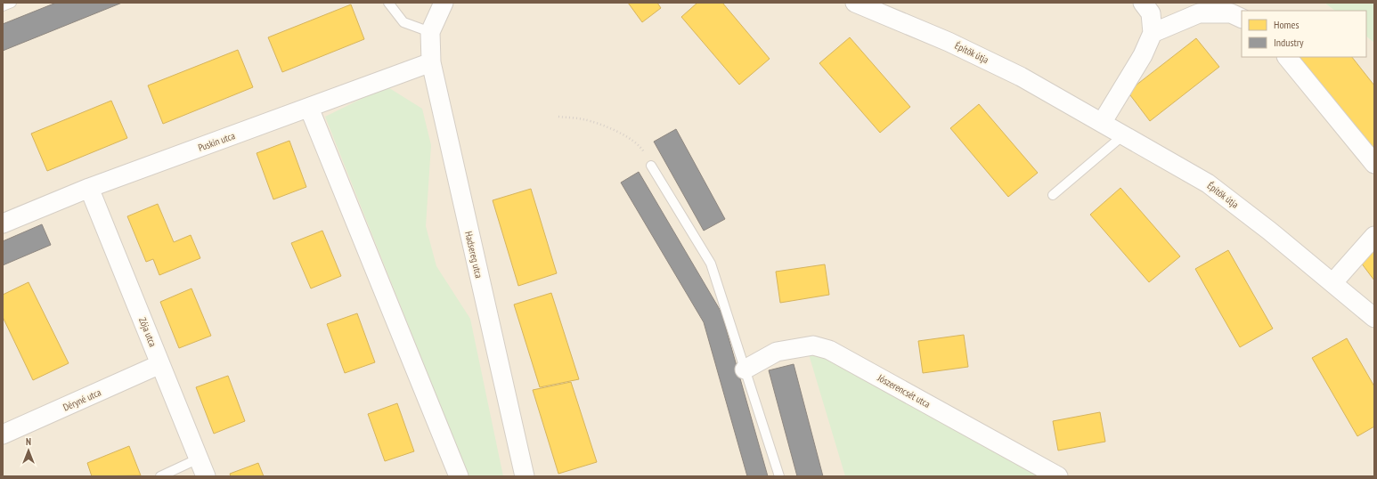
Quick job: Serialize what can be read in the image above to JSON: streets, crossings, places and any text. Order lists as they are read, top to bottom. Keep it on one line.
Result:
{"streets":{"street":["Építők útja","Puskin utca","Hadsereg utca","Zója utca","Jószerencsét utca","Déryné utca"]},"crossings":[["Puskin utca","Hadsereg utca"],["Puskin utca","Zója utca"],["Zója utca","Déryné utca"]],"legend":["Homes","Industry"],"north":"top"}
